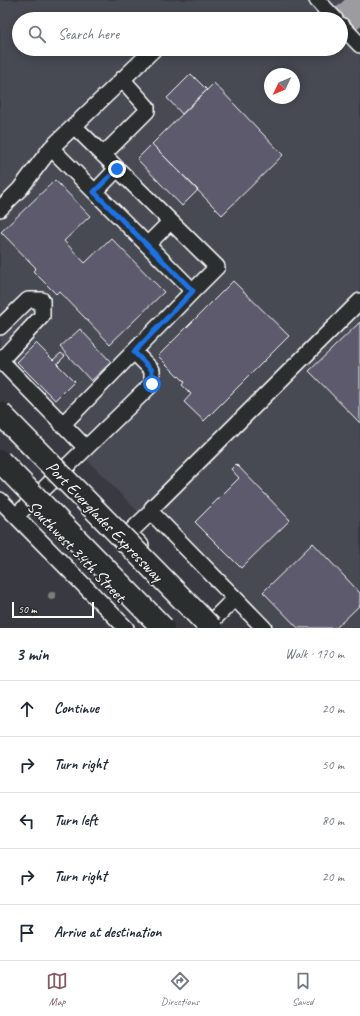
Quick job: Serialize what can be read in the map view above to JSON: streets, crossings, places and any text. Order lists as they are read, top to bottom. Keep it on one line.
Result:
{"streets":{"highway":["Port Everglades Expressway"],"street":["Southwest 34th Street"]},"scale_bar":"50 m","north":"bottom left","page":{"search":"Search here","scale":"50 m","heading":["3 min","Walk · 170 m"],"list":[["Continue","20 m"],["Turn right","50 m"],["Turn left","80 m"],["Turn right","20 m"],"Arrive at destination"],"nav":["Map","Directions","Saved"]}}
